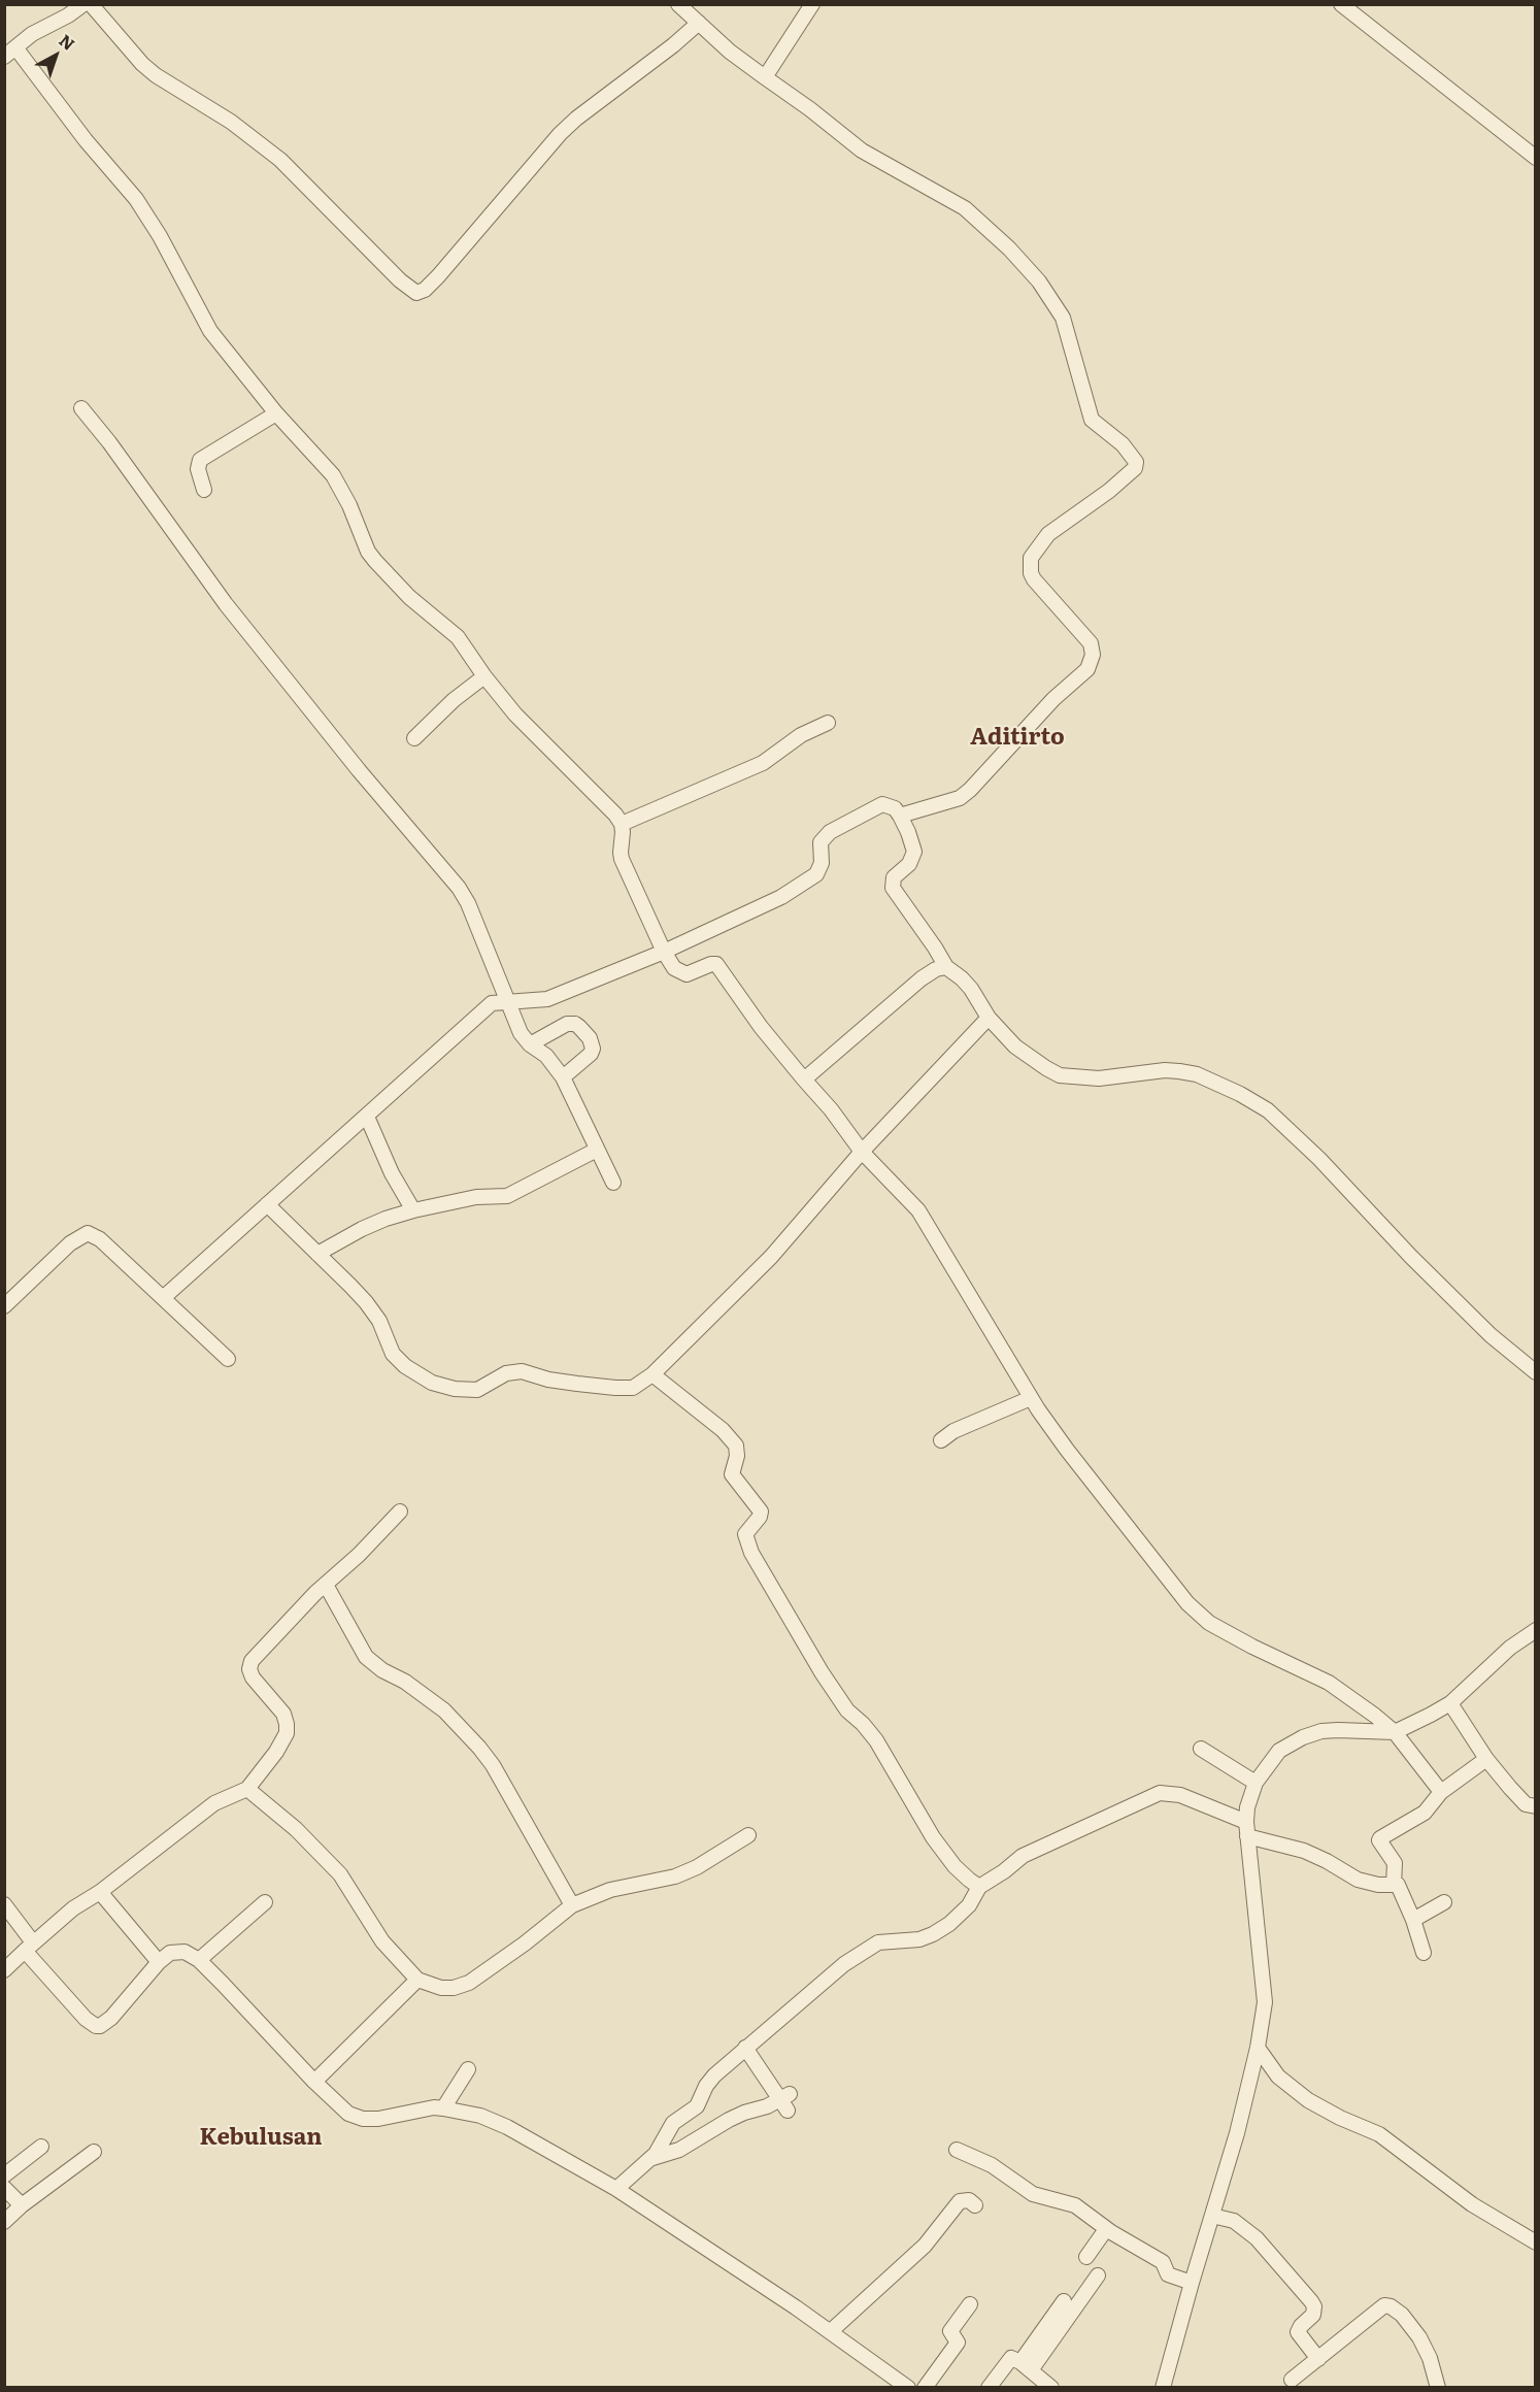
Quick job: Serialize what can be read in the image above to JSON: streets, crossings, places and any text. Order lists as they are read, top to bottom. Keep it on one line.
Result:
{"districts":["Aditirto","Kebulusan"],"north":"top right"}
